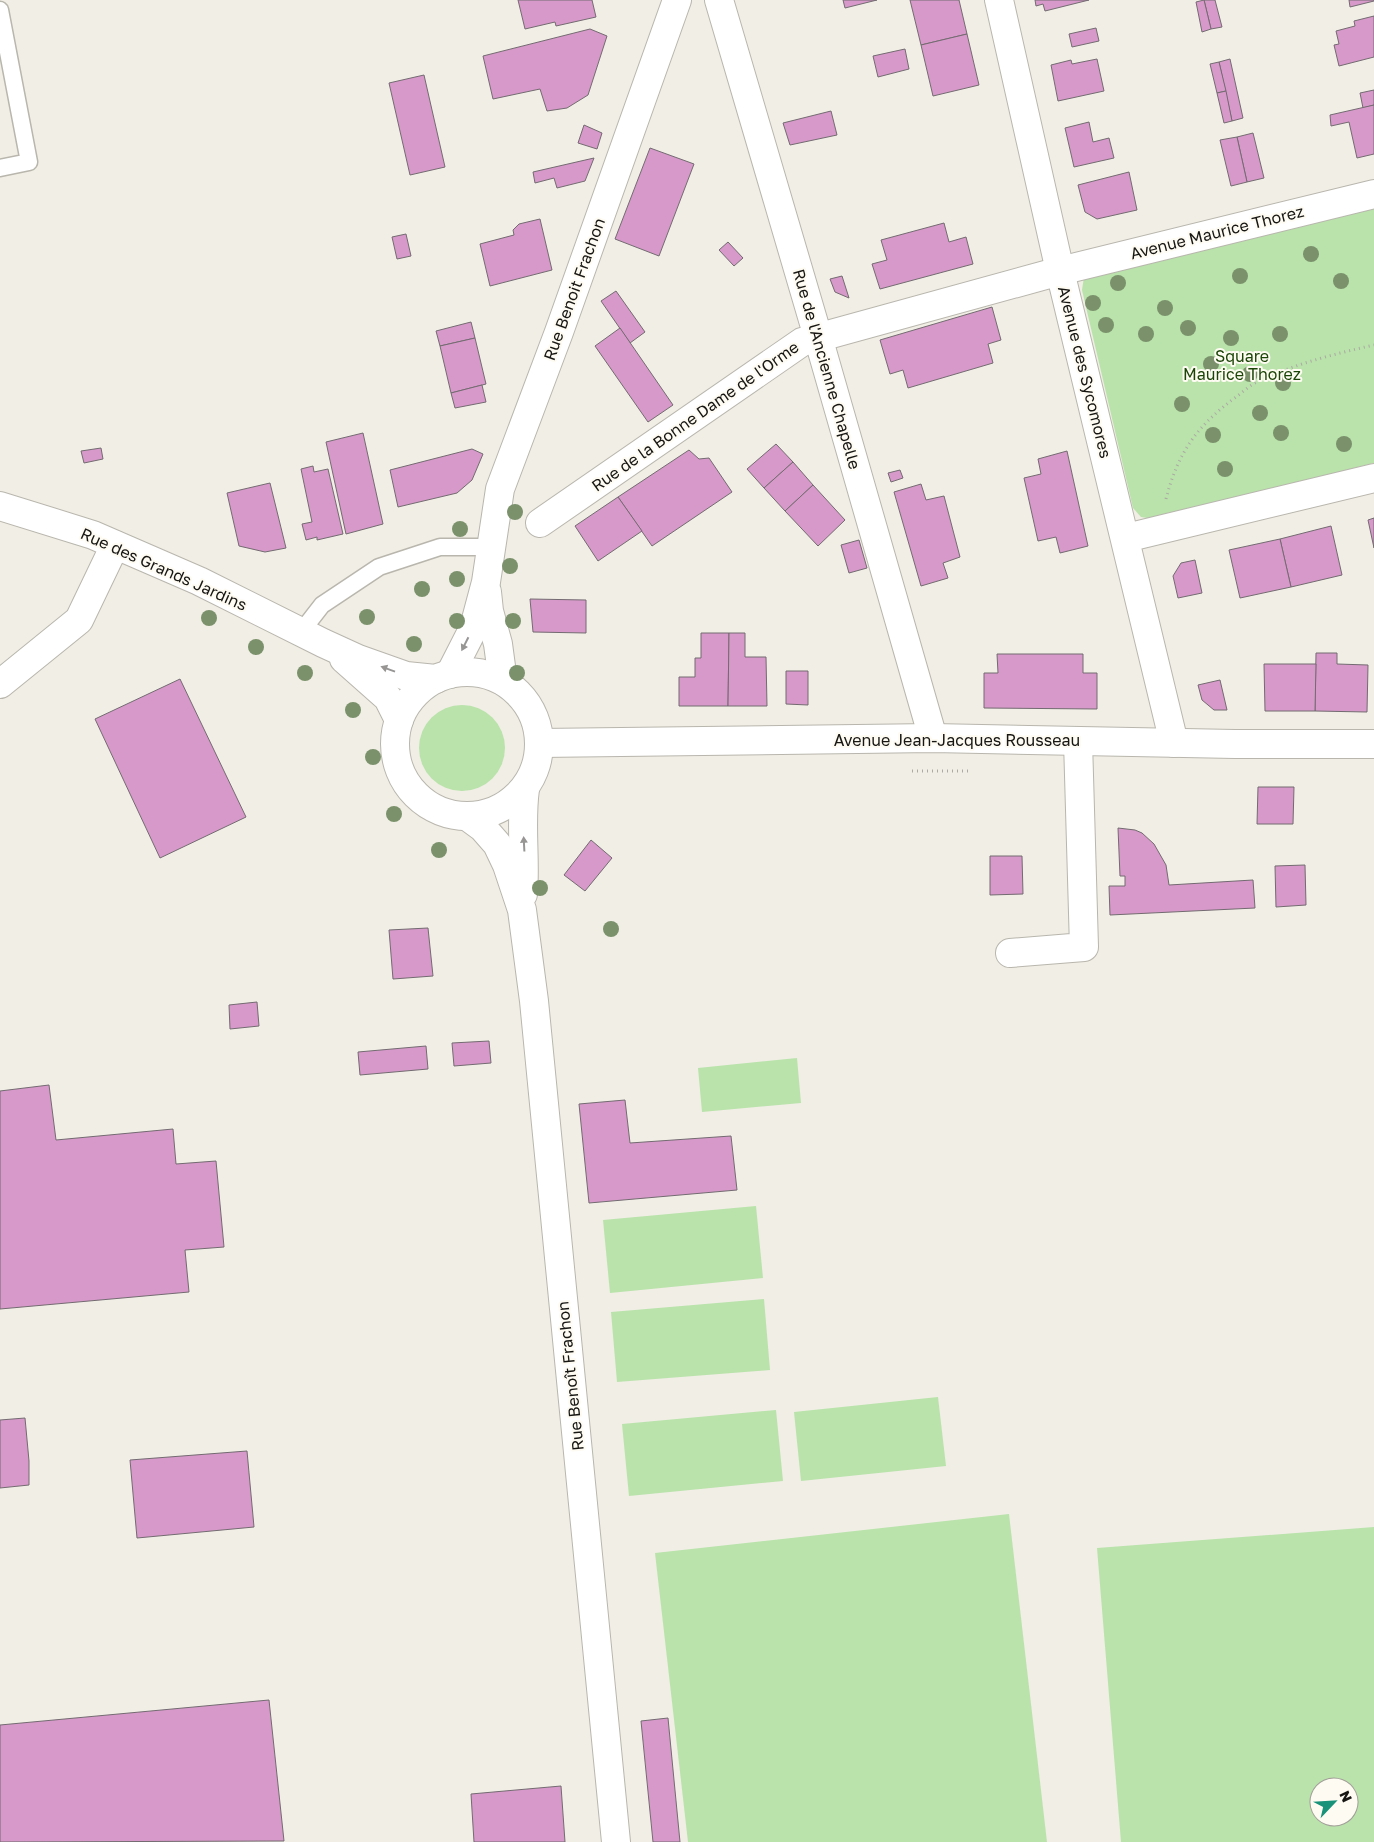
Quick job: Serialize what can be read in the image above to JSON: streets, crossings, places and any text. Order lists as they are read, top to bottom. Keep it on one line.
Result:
{"streets":{"street":["Avenue Maurice Thorez","Rue Benoit Frachon","Rue de l'Ancienne Chapelle","Avenue des Sycomores","Rue de la Bonne Dame de l'Orme","Rue des Grands Jardins","Avenue Jean-Jacques Rousseau","Rue Benoît Frachon"]},"crossings":[["Avenue Maurice Thorez","Avenue des Sycomores"],["Avenue Maurice Thorez","Rue de la Bonne Dame de l'Orme"],["Rue de l'Ancienne Chapelle","Rue de la Bonne Dame de l'Orme"],["Rue de l'Ancienne Chapelle","Avenue Jean-Jacques Rousseau"],["Avenue des Sycomores","Rue de la Bonne Dame de l'Orme"],["Avenue des Sycomores","Avenue Jean-Jacques Rousseau"]],"parks":["Square Maurice Thorez"],"north":"top right"}
